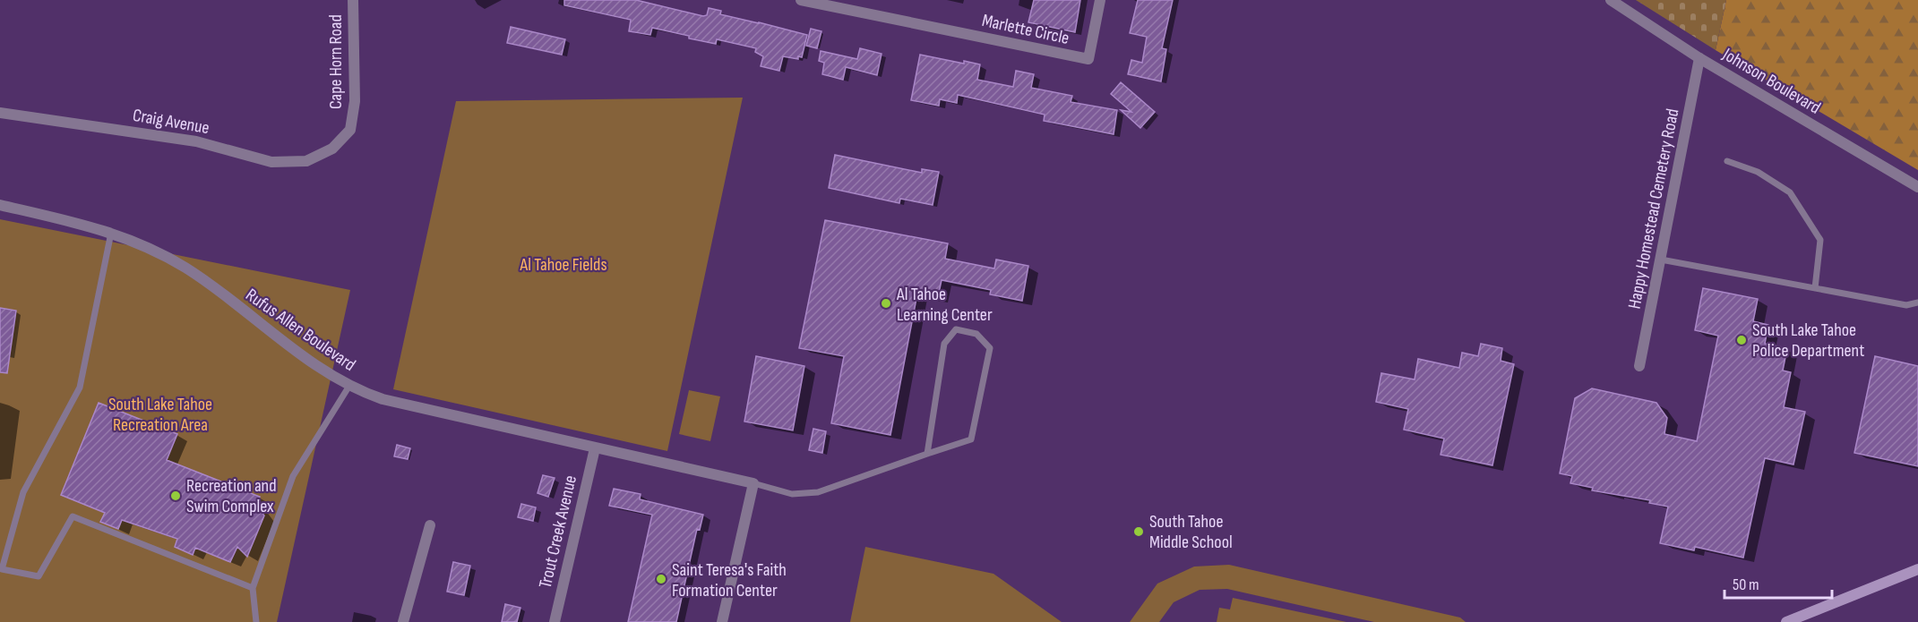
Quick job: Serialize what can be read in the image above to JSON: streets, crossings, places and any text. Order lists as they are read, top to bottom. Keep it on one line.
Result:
{"streets":{"street":["Marlette Circle","Cape Horn Road","Johnson Boulevard","Craig Avenue","Happy Homestead Cemetery Road","Rufus Allen Boulevard","Trout Creek Avenue"]},"crossings":[["Cape Horn Road","Craig Avenue"],["Johnson Boulevard","Happy Homestead Cemetery Road"],["Rufus Allen Boulevard","Trout Creek Avenue"]],"parks":["Al Tahoe Fields","South Lake Tahoe Recreation Area"],"places":["Al Tahoe Learning Center","South Lake Tahoe Police Department","Recreation and Swim Complex","South Tahoe Middle School","Saint Teresa's Faith Formation Center"],"scale_bar":"50 m"}
